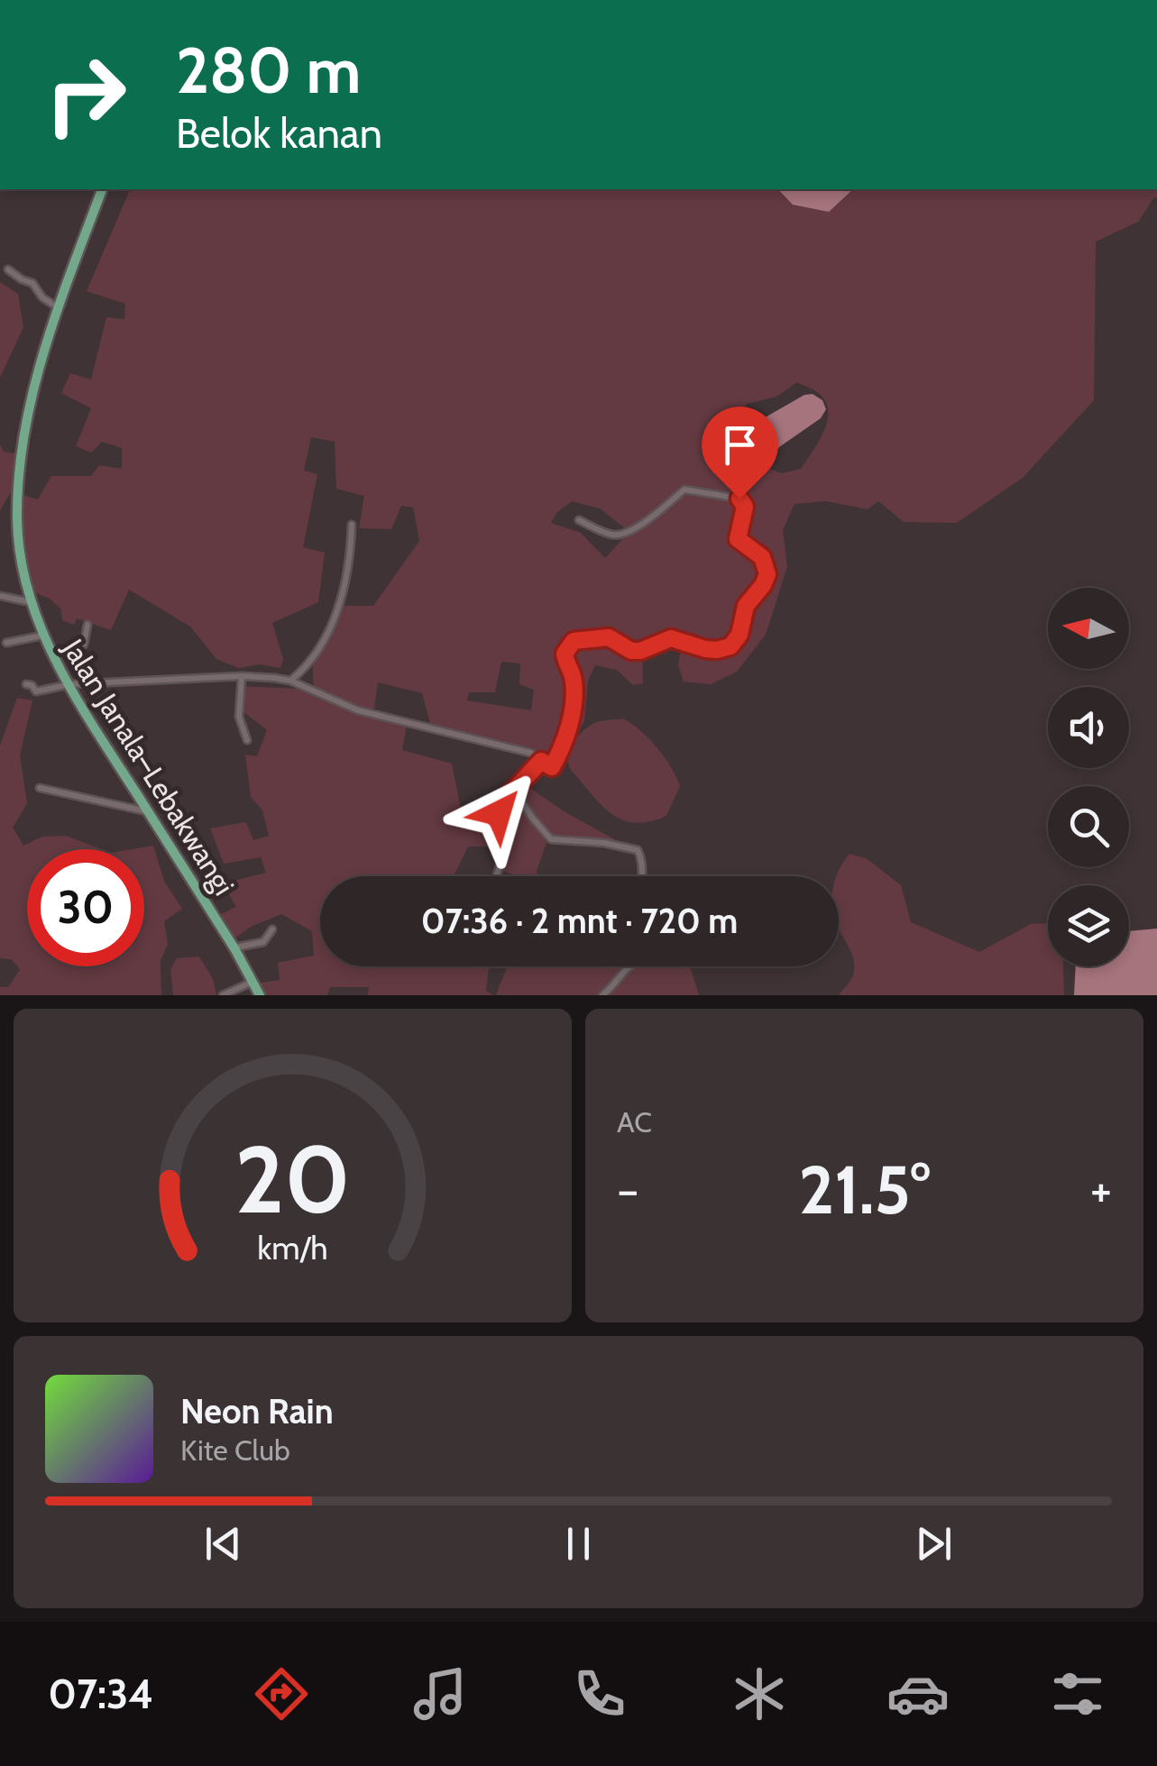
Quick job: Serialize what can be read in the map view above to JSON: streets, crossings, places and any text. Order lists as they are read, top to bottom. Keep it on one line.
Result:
{"streets":{"main road":["Jalan Janala–Lebakwangi"]},"north":"left","page":{"turn":["280 m","Belok kanan"],"limit":"30","trip":"07:36 · 2 mnt · 720 m","tile":"AC","heat":["−","21.5°","+"],"song":["Neon Rain","Kite Club"],"tabs":"07:34","gauge":["20","km/h"]}}
